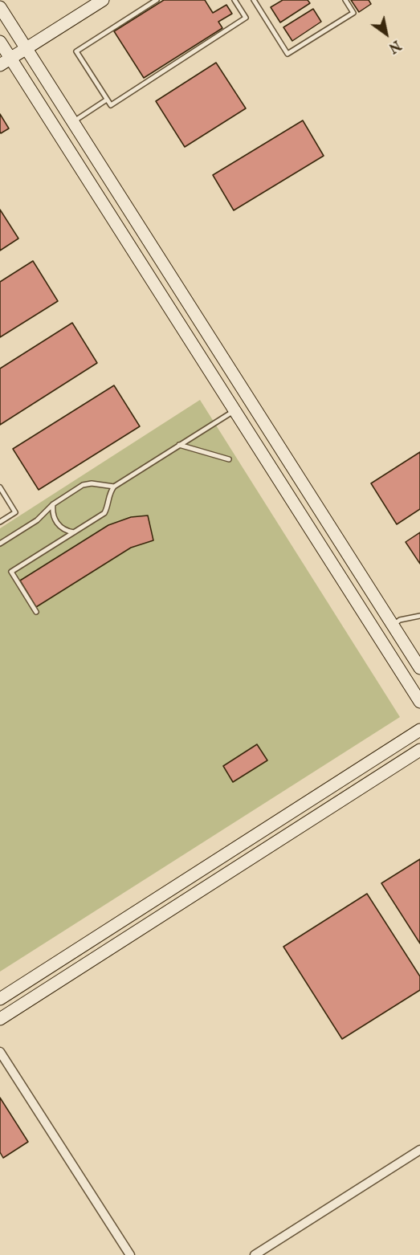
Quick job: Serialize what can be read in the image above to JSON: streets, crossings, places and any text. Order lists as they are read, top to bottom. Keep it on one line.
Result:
{"north":"bottom right"}
